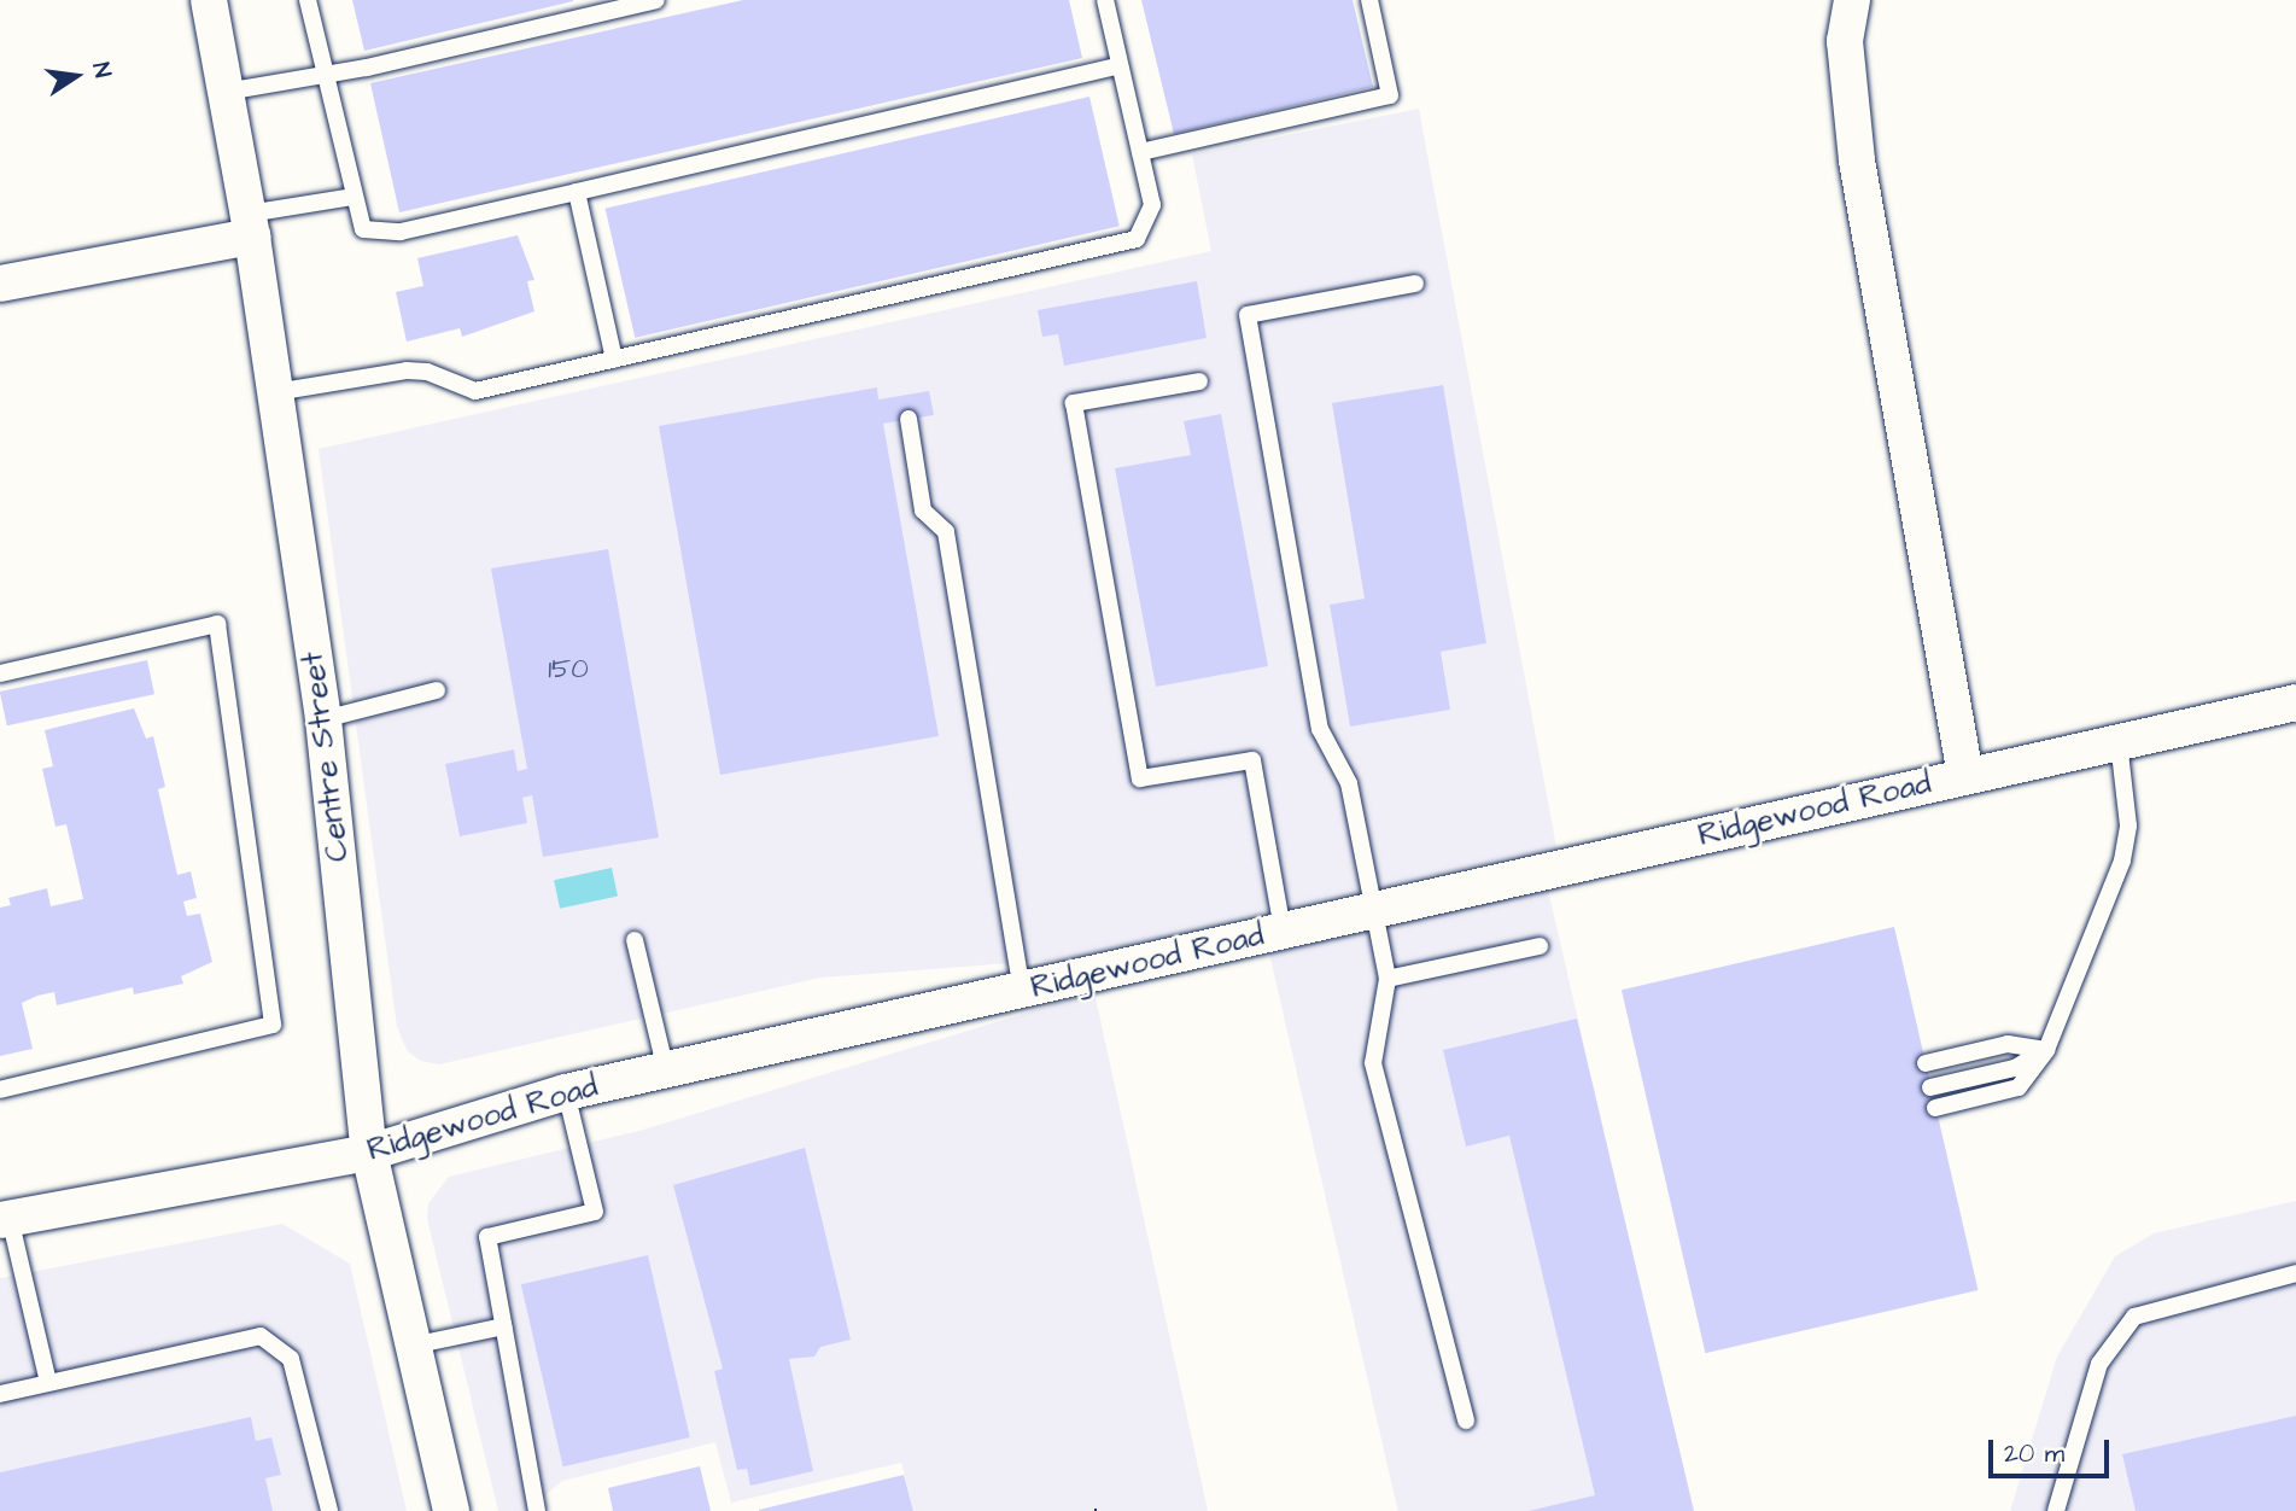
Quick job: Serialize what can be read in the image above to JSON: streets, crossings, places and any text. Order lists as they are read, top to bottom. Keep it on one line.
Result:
{"streets":{"street":["Centre Street","Ridgewood Road"]},"crossings":[["Centre Street","Ridgewood Road"]],"house_numbers":["150"],"scale_bar":"20 m","north":"right"}
